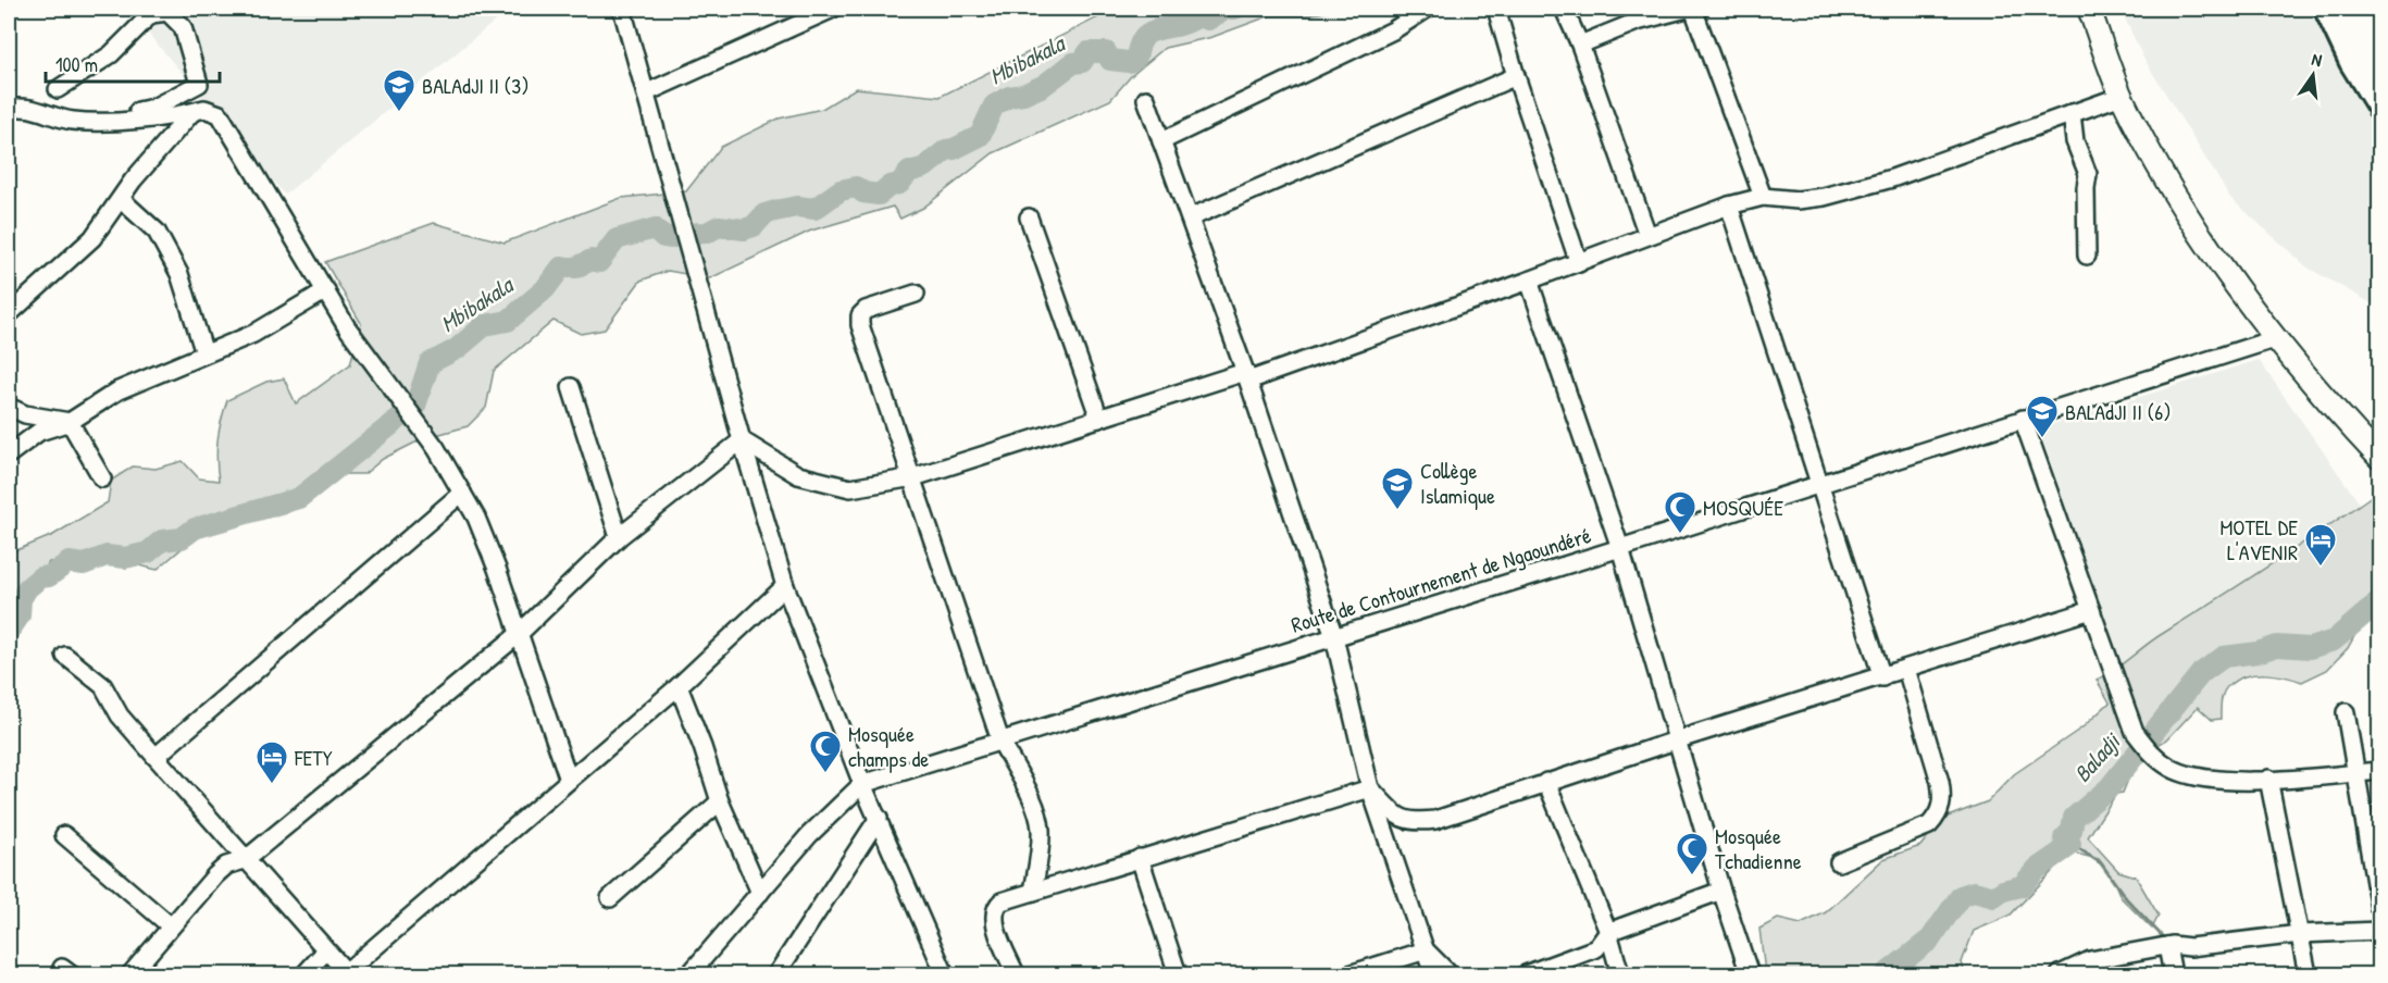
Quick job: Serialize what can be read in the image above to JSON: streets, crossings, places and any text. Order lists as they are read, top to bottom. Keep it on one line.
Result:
{"streets":{"street":["Route de Contournement de Ngaoundéré"]},"water":["Mbibakala","Baladji"],"places":{"school or university":["BALAdJI II (3)","BALAdJI II (6)","Collège Islamique"],"mosque":["MOSQUÉE","Mosquée champs de","Mosquée Tchadienne"],"hotel":["MOTEL DE L'AVENIR","FETY"]},"scale_bar":"100 m","north":"top"}
